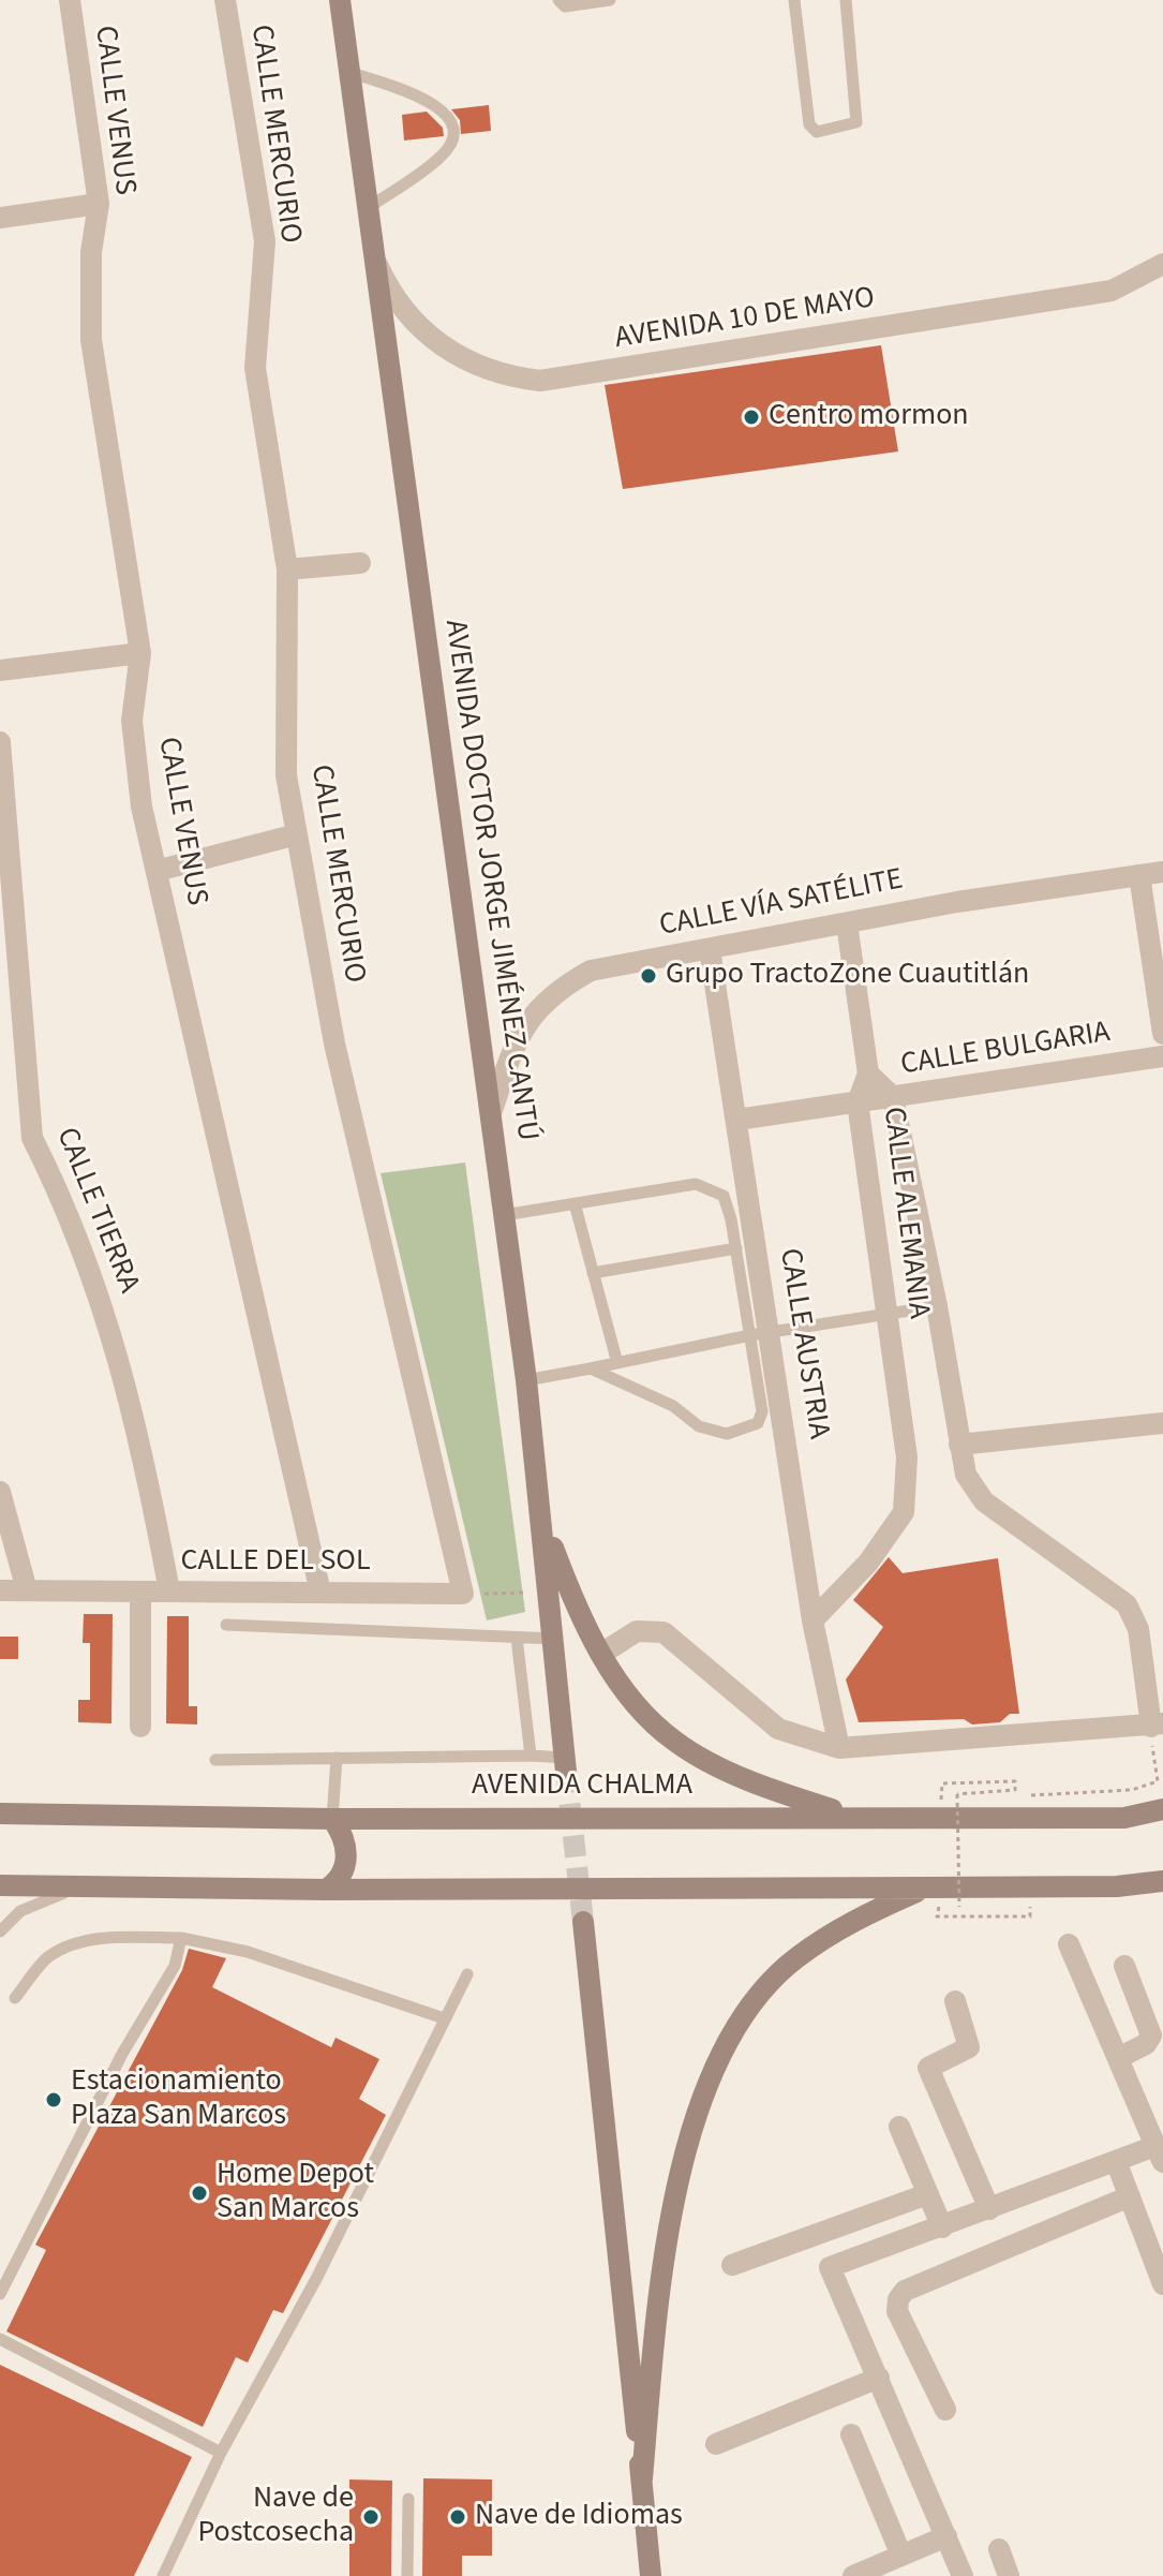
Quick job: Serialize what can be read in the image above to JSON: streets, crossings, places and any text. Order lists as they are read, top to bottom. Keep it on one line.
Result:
{"streets":{"main road":["AVENIDA DOCTOR JORGE JIMÉNEZ CANTÚ","AVENIDA CHALMA"],"street":["CALLE VENUS","CALLE MERCURIO","AVENIDA 10 DE MAYO","CALLE VÍA SATÉLITE","CALLE BULGARIA","CALLE TIERRA","CALLE ALEMANIA","CALLE AUSTRIA","CALLE DEL SOL"]},"crossings":[["CALLE VENUS","CALLE DEL SOL"],["CALLE MERCURIO","CALLE DEL SOL"],["AVENIDA 10 DE MAYO","AVENIDA DOCTOR JORGE JIMÉNEZ CANTÚ"],["AVENIDA DOCTOR JORGE JIMÉNEZ CANTÚ","CALLE VÍA SATÉLITE"],["CALLE VÍA SATÉLITE","CALLE ALEMANIA"],["CALLE VÍA SATÉLITE","CALLE AUSTRIA"],["CALLE BULGARIA","CALLE ALEMANIA"],["CALLE BULGARIA","CALLE AUSTRIA"],["CALLE TIERRA","CALLE DEL SOL"],["CALLE ALEMANIA","CALLE AUSTRIA"]],"places":["Centro mormon","Grupo TractoZone Cuautitlán","Estacionamiento Plaza San Marcos","Home Depot San Marcos","Nave de Postcosecha","Nave de Idiomas"]}
